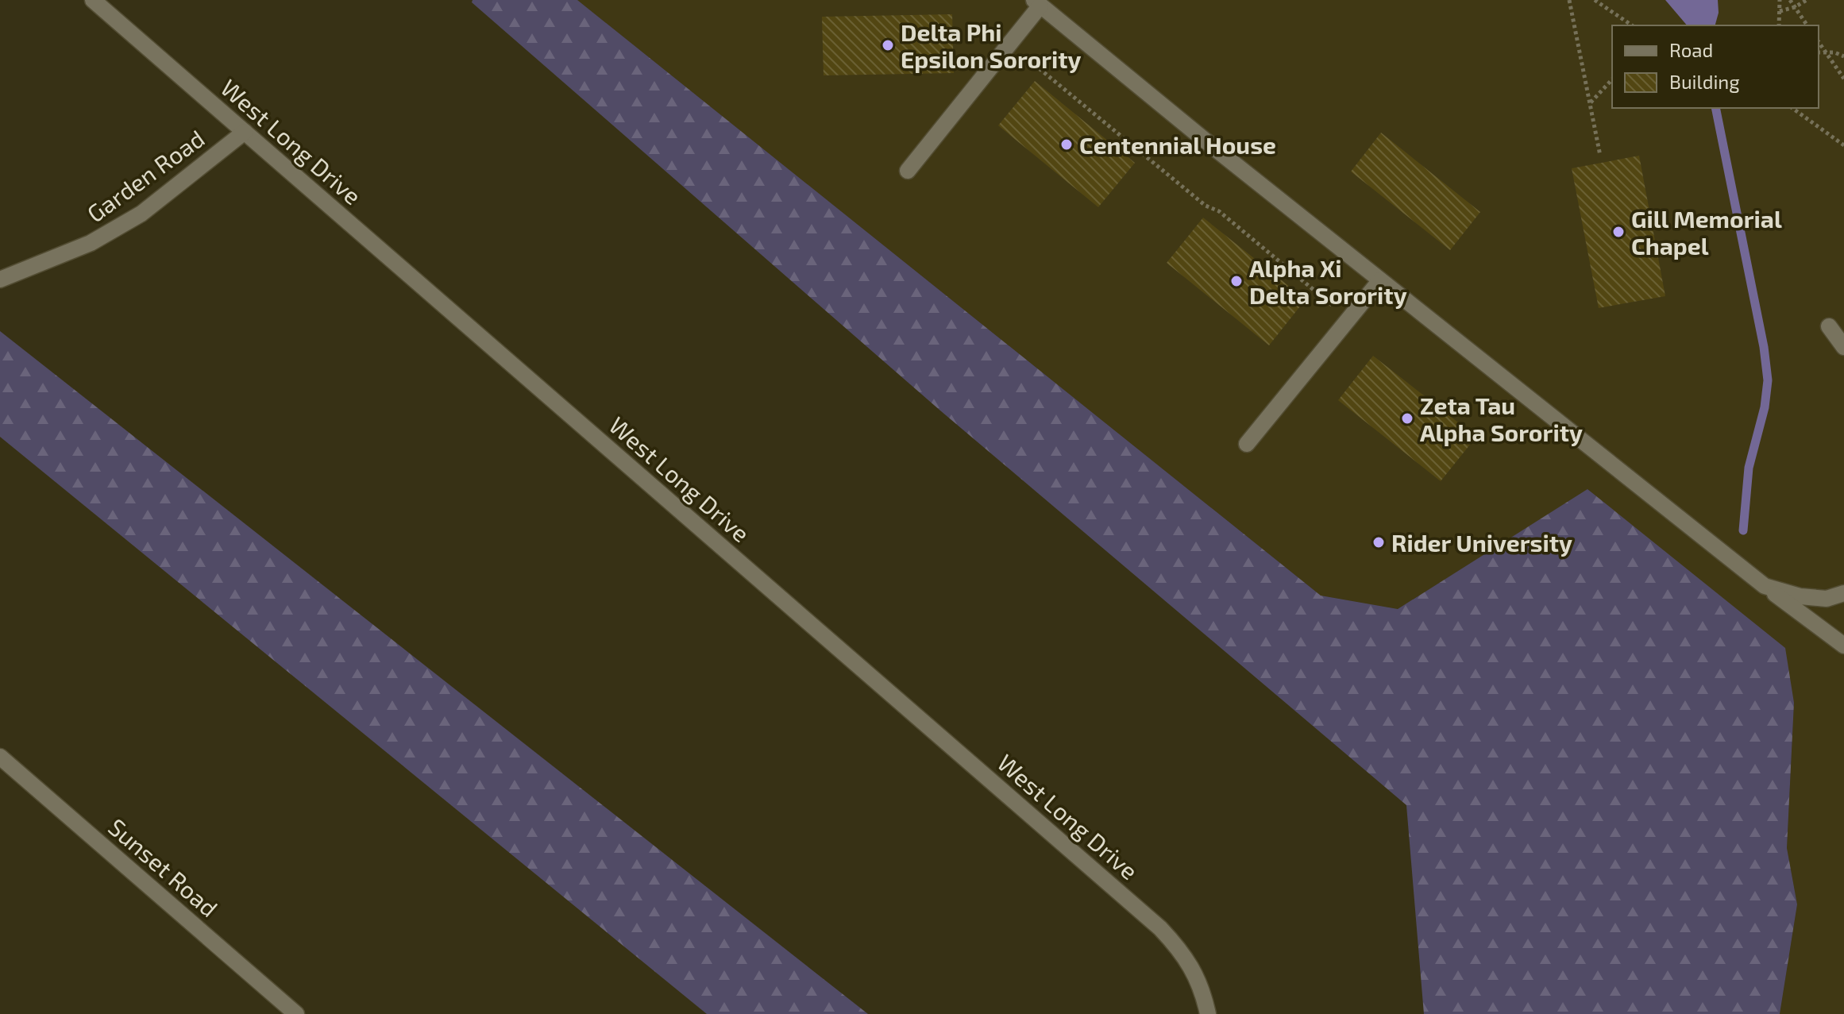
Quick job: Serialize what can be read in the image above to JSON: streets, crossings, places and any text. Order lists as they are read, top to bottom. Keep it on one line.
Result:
{"streets":{"street":["West Long Drive","Garden Road","Sunset Road"]},"crossings":[["West Long Drive","Garden Road"]],"places":["Delta Phi Epsilon Sorority","Centennial House","Gill Memorial Chapel","Alpha Xi Delta Sorority","Zeta Tau Alpha Sorority","Rider University"],"legend":["Road","Building"]}
